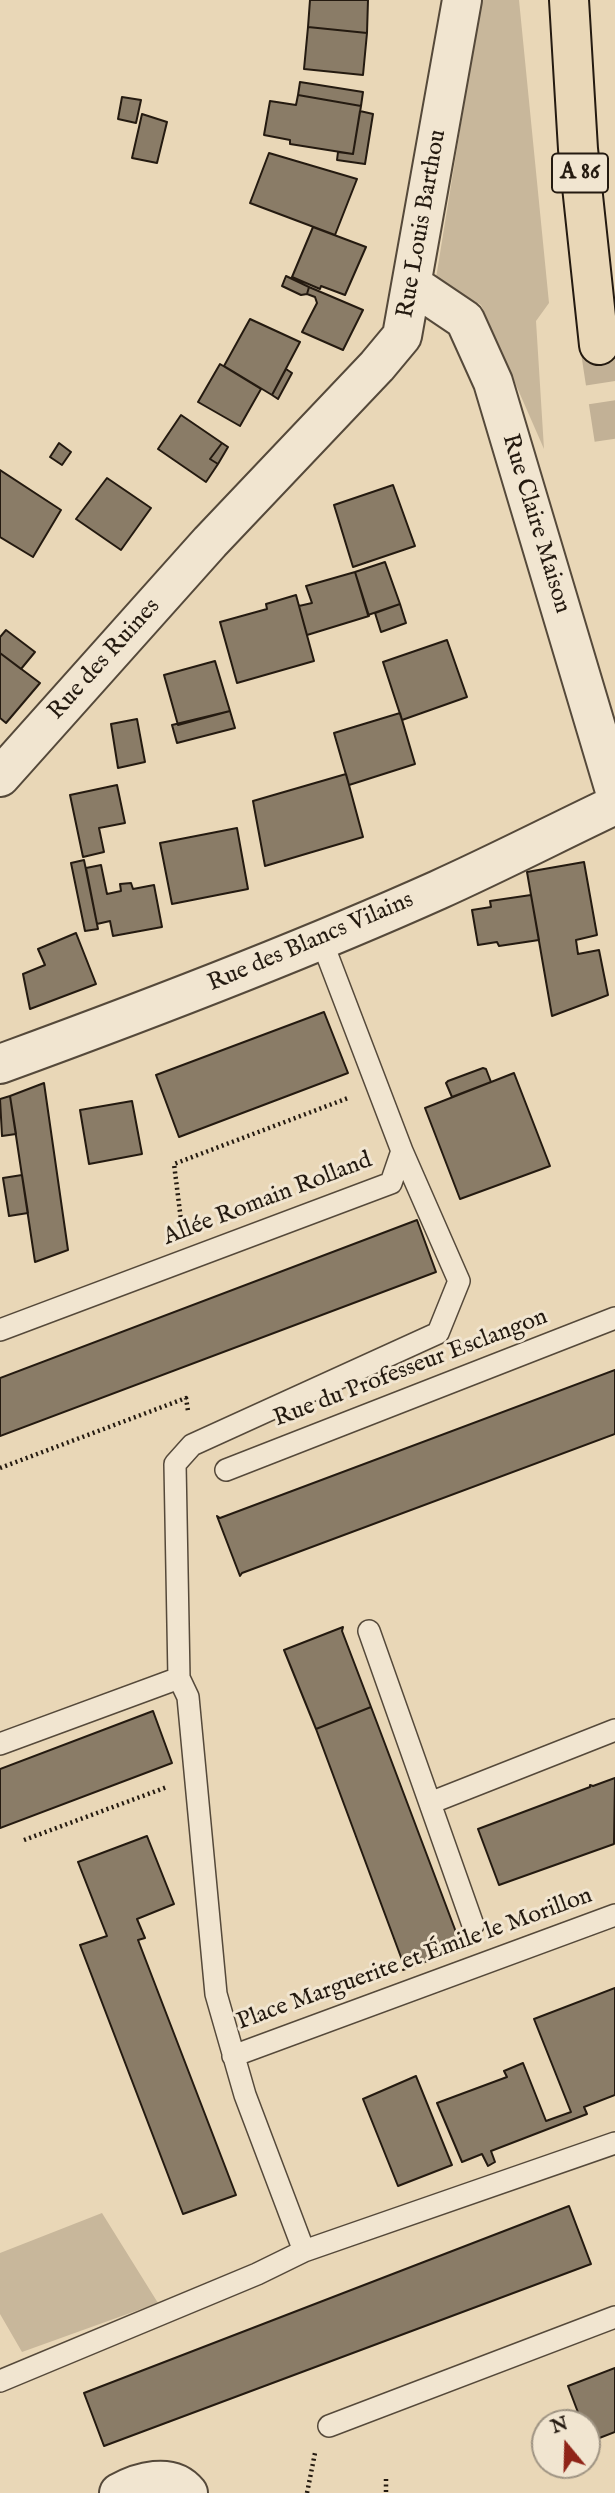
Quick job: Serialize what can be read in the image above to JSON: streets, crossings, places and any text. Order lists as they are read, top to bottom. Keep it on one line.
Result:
{"streets":{"highway":["A 86"],"street":["Rue Louis Barthou","Rue Claire Maison","Rue des Ruines","Rue des Blancs Vilains"],"lane":["Allée Romain Rolland","Rue du Professeur Esclangon","Place Marguerite et Émile le Morillon"]},"crossings":[["Rue Louis Barthou","Rue Claire Maison"],["Rue Louis Barthou","Rue des Ruines"],["Rue des Blancs Vilains","Allée Romain Rolland"]],"north":"top"}
